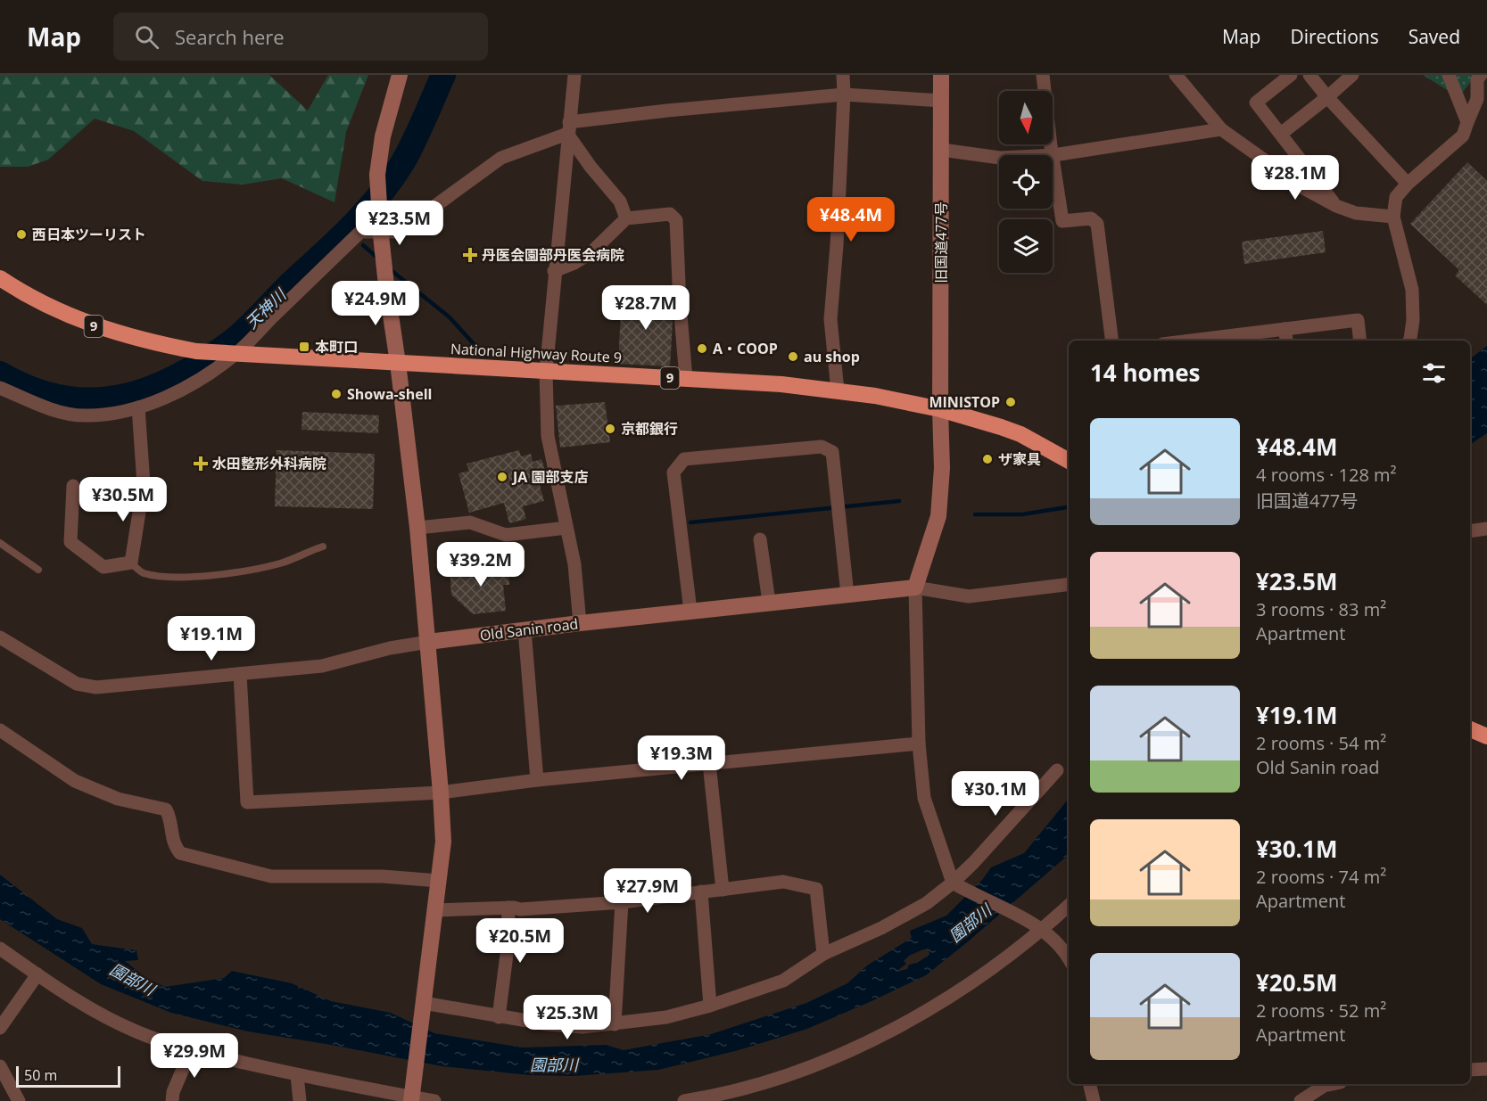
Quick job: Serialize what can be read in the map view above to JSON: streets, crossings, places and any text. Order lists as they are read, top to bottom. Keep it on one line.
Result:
{"streets":{"highway":["9","National Highway Route 9"],"street":["旧国道477号","Old Sanin road"]},"crossings":[["旧国道477号","National Highway Route 9"],["旧国道477号","Old Sanin road"]],"water":["天神川","園部川"],"places":{"other":["西日本ツーリスト","A・COOP","au shop","Showa-shell","MINISTOP","京都銀行","ザ家具","JA 園部支店"],"health":["丹医会園部丹医会病院","水田整形外科病院"],"transit":["本町口"]},"scale_bar":"50 m","north":"bottom","page":{"header":"Map","search":"Search here","nav":["Map","Directions","Saved"],"price":["¥28.1M","¥48.4M","¥23.5M","¥24.9M","¥28.7M","¥30.5M","¥39.2M","¥19.1M","¥19.3M","¥30.1M","¥27.9M","¥20.5M","¥25.3M","¥29.9M"],"heading":"14 homes","list":[{"name":"¥48.4M","note":"4 rooms · 128 m² · 旧国道477号"},{"name":"¥23.5M","note":"3 rooms · 83 m² · Apartment"},{"name":"¥19.1M","note":"2 rooms · 54 m² · Old Sanin road"},{"name":"¥30.1M","note":"2 rooms · 74 m² · Apartment"},{"name":"¥20.5M","note":"2 rooms · 52 m² · Apartment"}],"scale":"50 m"}}
